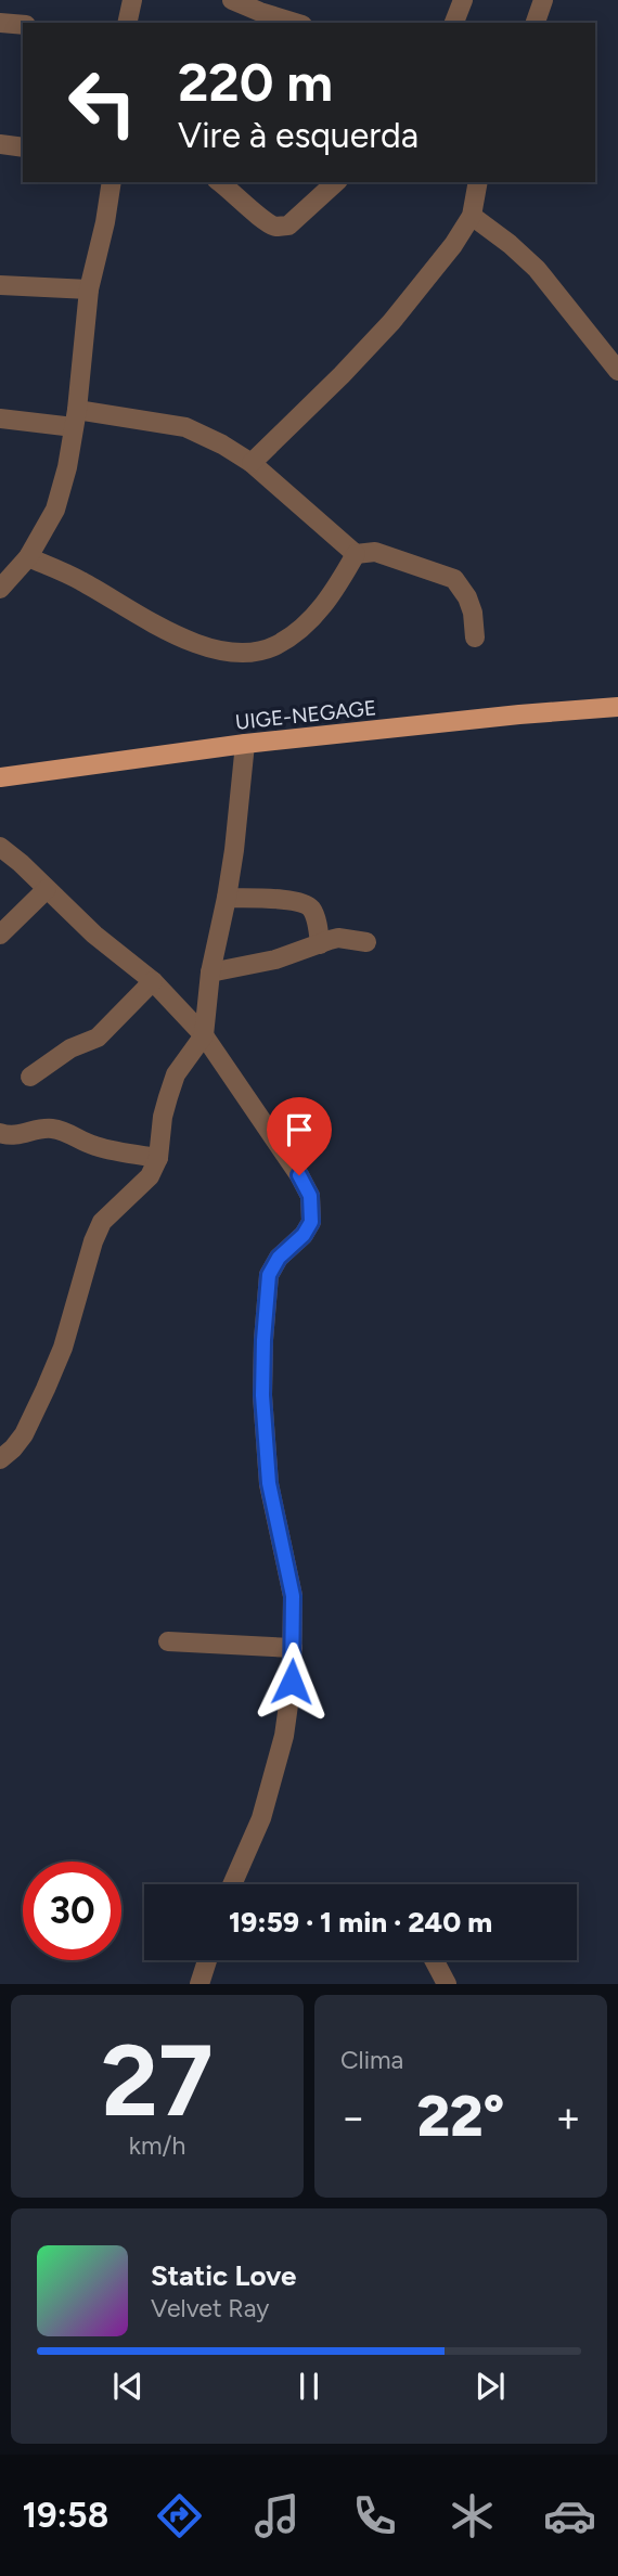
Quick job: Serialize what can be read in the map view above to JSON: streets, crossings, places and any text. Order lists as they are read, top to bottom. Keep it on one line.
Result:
{"streets":{"main road":["UIGE-NEGAGE"]},"page":{"turn":["220 m","Vire à esquerda"],"limit":"30","trip":"19:59 · 1 min · 240 m","tile":[["27","km/h"],"Clima"],"heat":["−","22°","+"],"song":["Static Love","Velvet Ray"],"tabs":"19:58"}}
